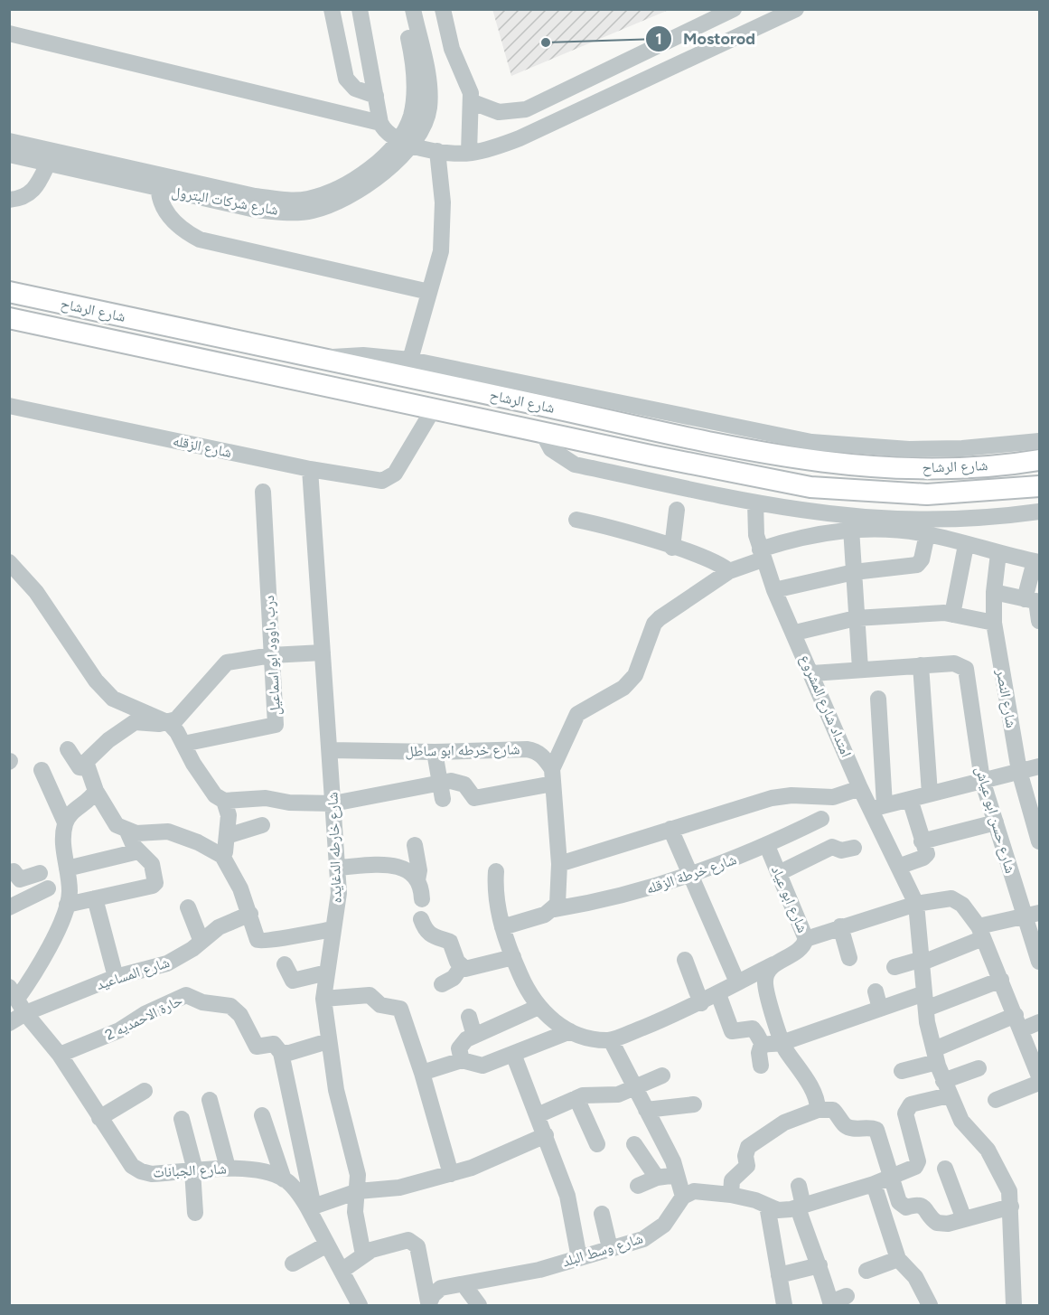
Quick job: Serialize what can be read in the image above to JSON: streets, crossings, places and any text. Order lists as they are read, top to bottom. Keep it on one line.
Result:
{"streets":{"main road":["شارع الرشاح"],"street":["شارع شركات البترول","شارع الزقله","درب داوود ابو اسماعيل","شارع النصر","امتداد شارع المشروع","شارع خرطه ابو ساطل","شارع حسن ابو عياش","شارع خارطه الدغايده","شارع خرطة الزقله","شارع ابو عياد","شارع المساعيد","حارة الاحمديه 2","شارع الجبانات","شارع وسط البلد"]},"crossings":[["شارع الرشاح","شارع الزقله"],["شارع الزقله","شارع خارطه الدغايده"],["شارع خرطه ابو ساطل","شارع خارطه الدغايده"],["شارع خارطه الدغايده","حارة الاحمديه 2"],["شارع خرطة الزقله","شارع ابو عياد"],["شارع المساعيد","شارع الجبانات"],["حارة الاحمديه 2","شارع الجبانات"]],"places":["Mostorod"]}
